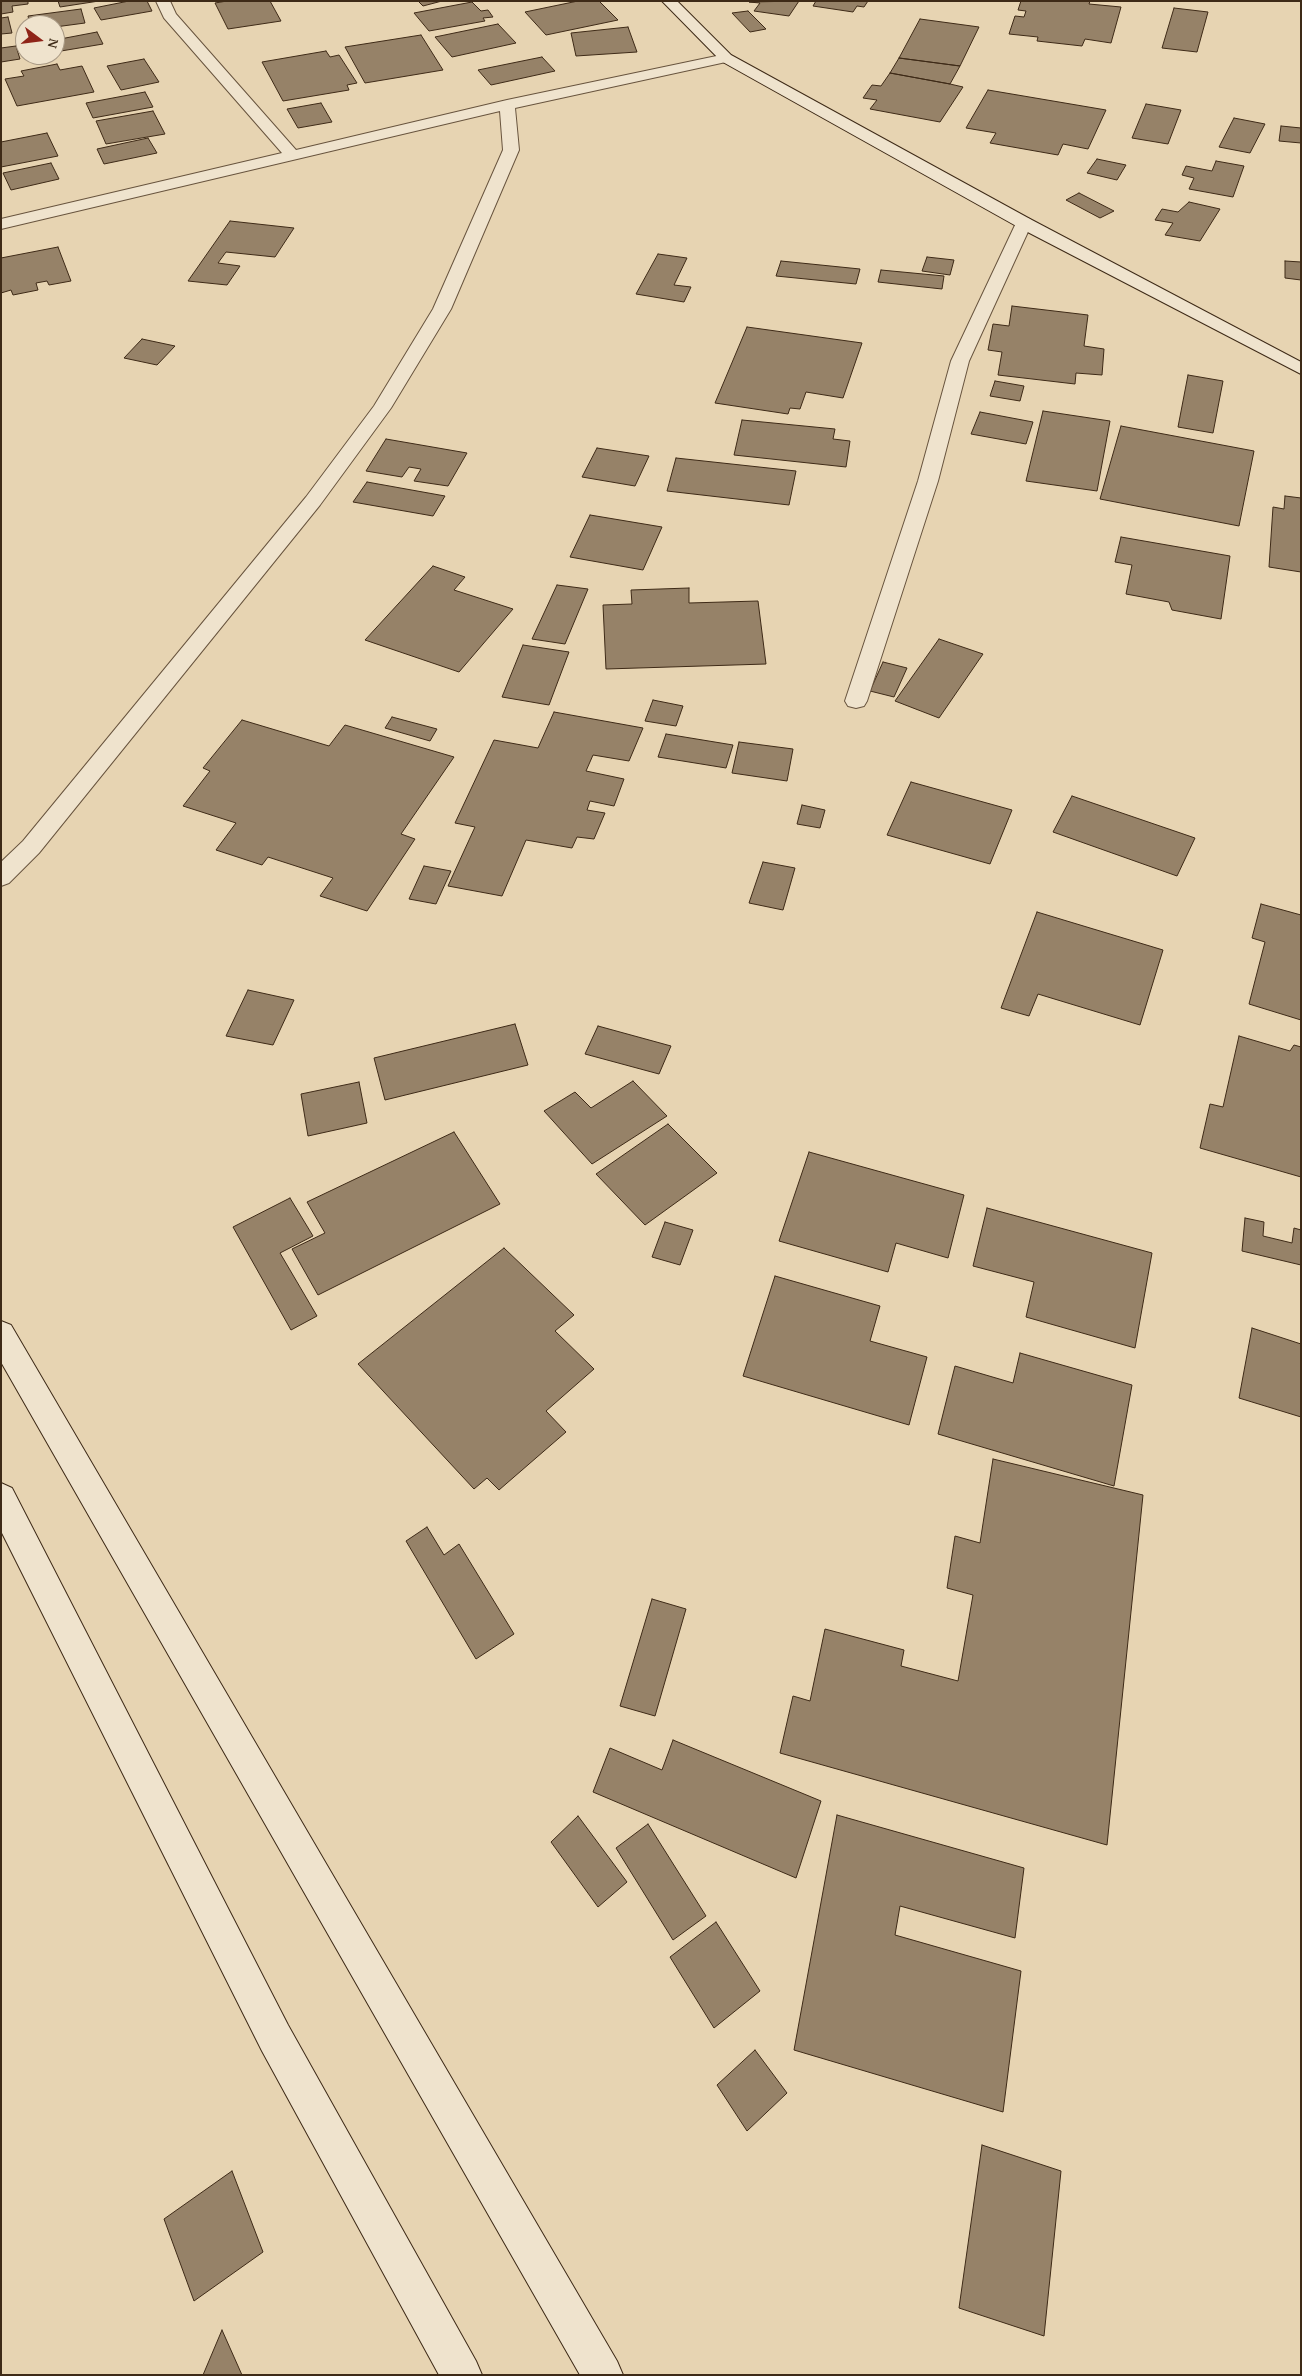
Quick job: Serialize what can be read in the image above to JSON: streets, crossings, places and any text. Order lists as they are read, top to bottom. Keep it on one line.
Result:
{"north":"right"}
